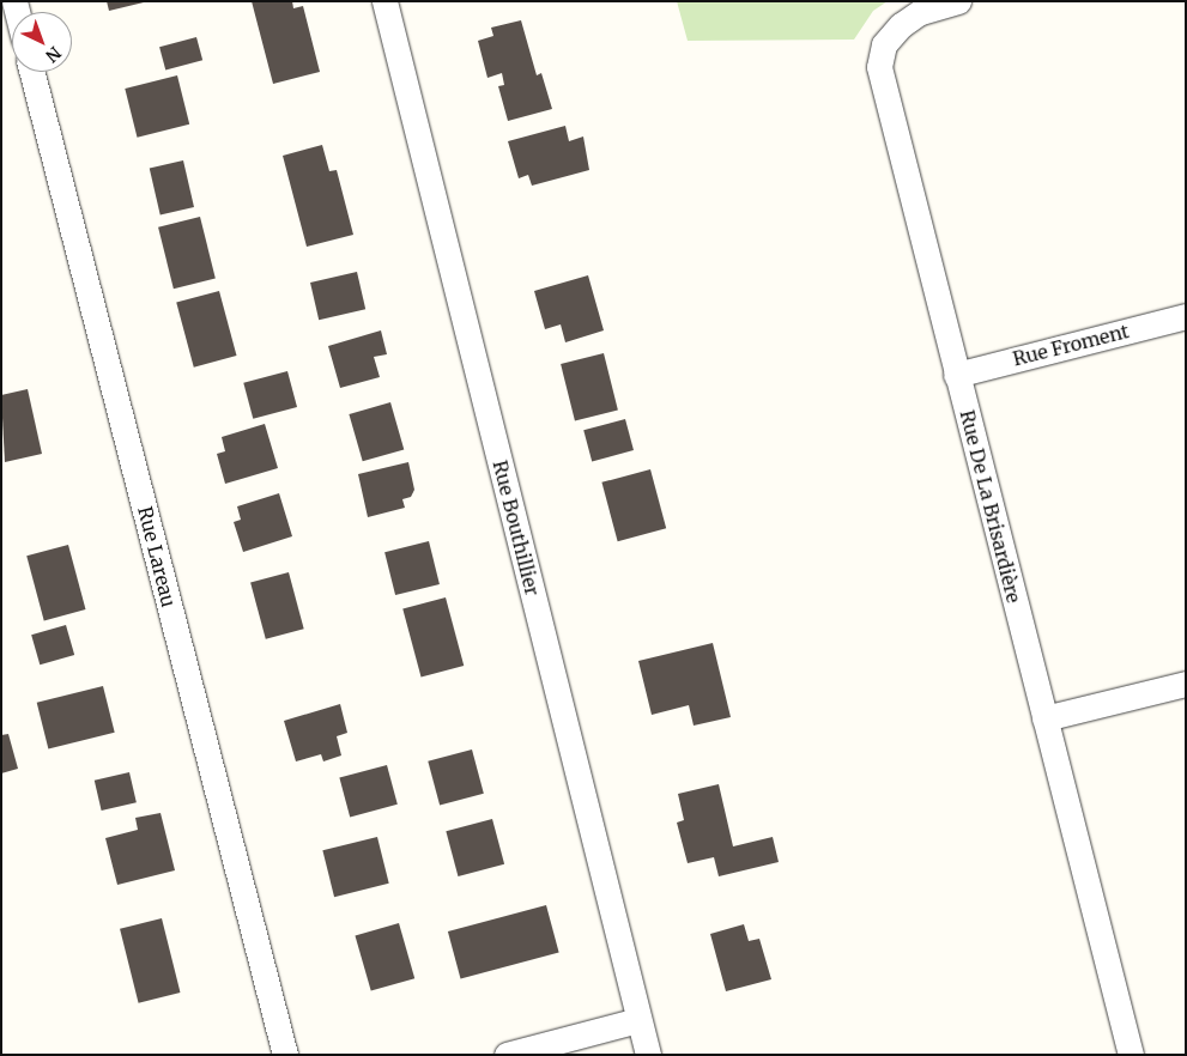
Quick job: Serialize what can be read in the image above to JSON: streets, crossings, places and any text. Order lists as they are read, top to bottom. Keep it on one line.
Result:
{"streets":{"street":["Rue Froment","Rue De La Brisardière","Rue Bouthillier","Rue Lareau"]},"crossings":[["Rue Froment","Rue De La Brisardière"]],"north":"bottom right"}
